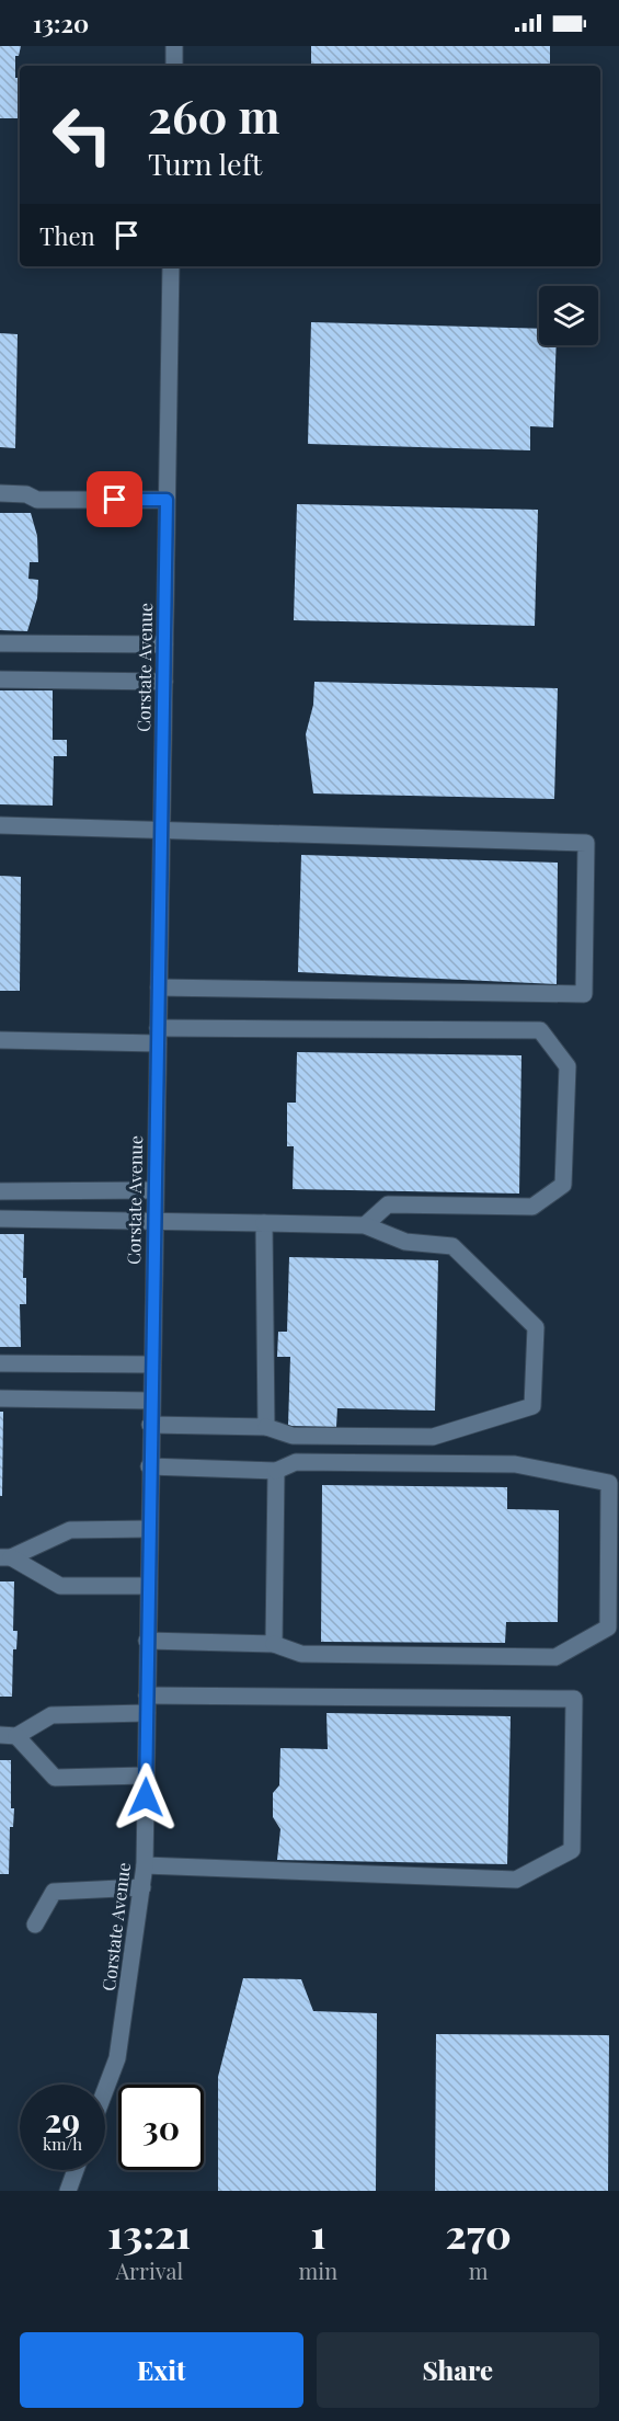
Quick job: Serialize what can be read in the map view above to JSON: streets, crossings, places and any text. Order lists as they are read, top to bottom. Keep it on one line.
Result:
{"streets":{"street":["Corstate Avenue"]},"page":{"status":"13:20","turn":["260 m","Turn left"],"then":"Then","speed":"29 km/h","limit":"30","eta":["13:21","Arrival","1","min","270","m"],"buttons":["Exit","Share"]}}
